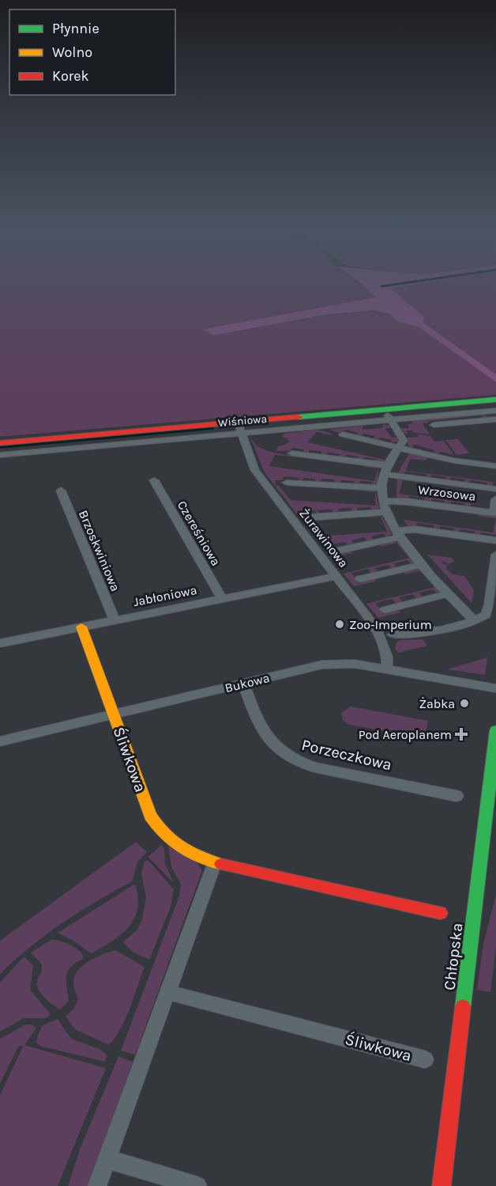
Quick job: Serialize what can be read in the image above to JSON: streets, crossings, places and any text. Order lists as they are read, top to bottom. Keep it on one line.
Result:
{"streets":{"street":["Wiśniowa","Wrzosowa","Czereśniowa","Żurawinowa","Brzoskwiniowa","Jabłoniowa","Bukowa","Porzeczkowa","Śliwkowa","Chłopska"]},"crossings":[["Wiśniowa","Żurawinowa"],["Czereśniowa","Jabłoniowa"],["Żurawinowa","Jabłoniowa"],["Żurawinowa","Bukowa"],["Brzoskwiniowa","Jabłoniowa"],["Jabłoniowa","Śliwkowa"],["Bukowa","Porzeczkowa"],["Bukowa","Śliwkowa"]],"places":{"other":["Zoo-Imperium","Żabka"],"health":["Pod Aeroplanem"]},"legend":["Płynnie","Wolno","Korek"]}
